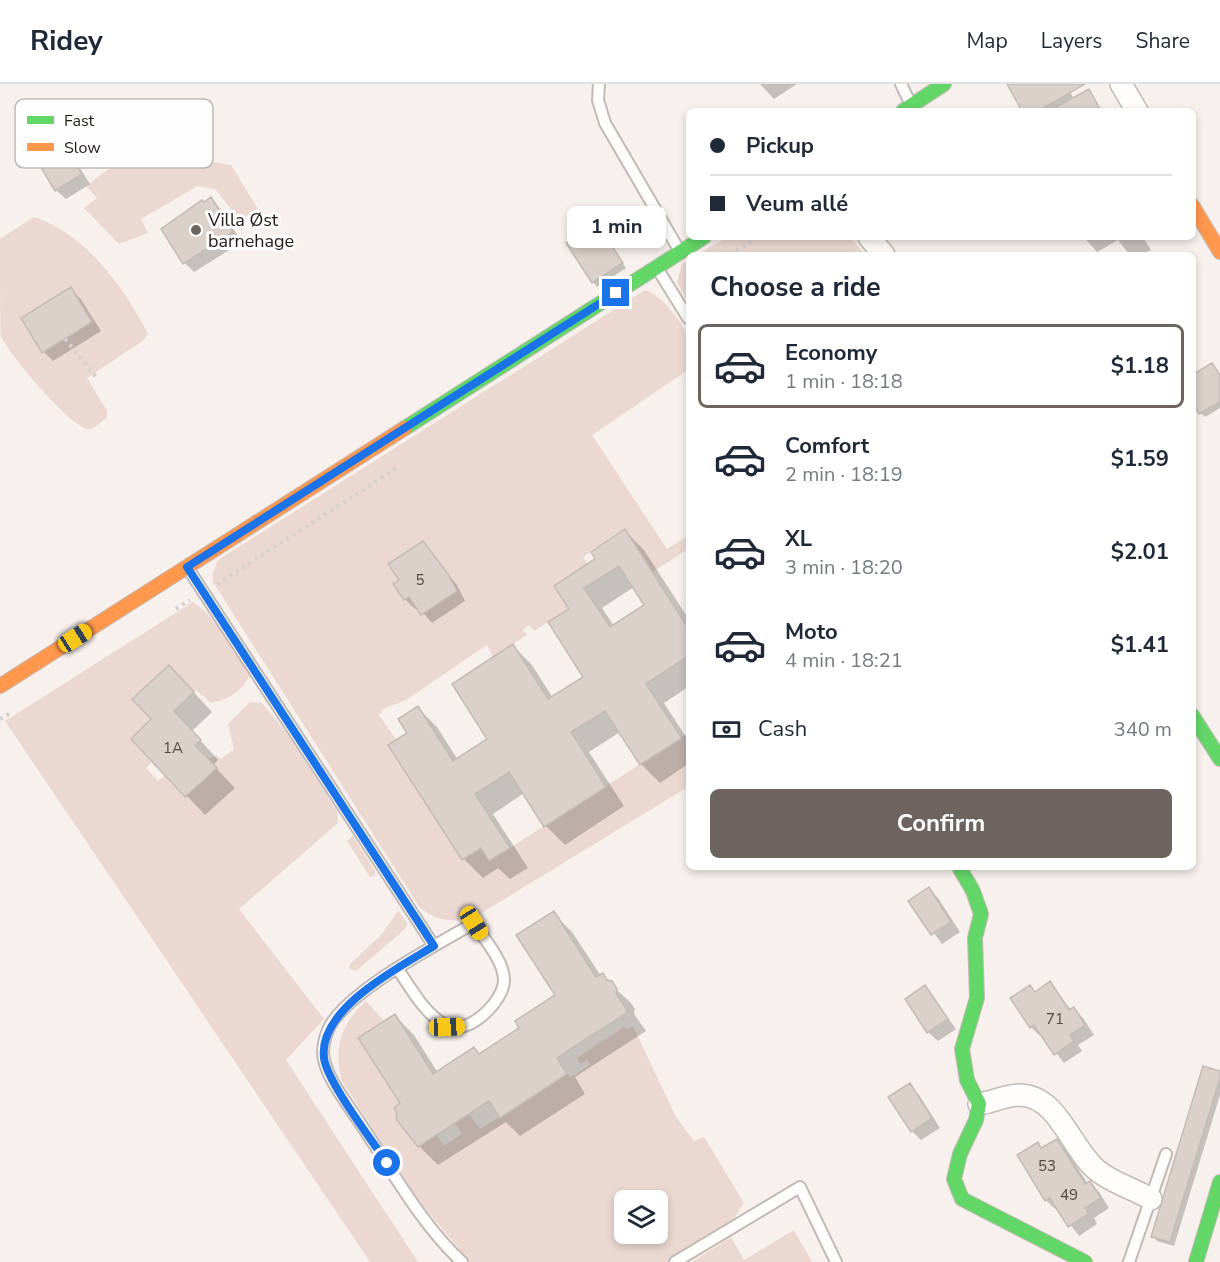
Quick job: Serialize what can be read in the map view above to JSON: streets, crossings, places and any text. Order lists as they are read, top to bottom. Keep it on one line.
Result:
{"places":["Villa Øst barnehage"],"house_numbers":["5","1A","71","53","49"],"legend":["Fast","Slow"],"page":{"header":"Ridey","nav":["Map","Layers","Share"],"banner":["Pickup","Veum allé"],"bubble":"1 min","heading":"Choose a ride","list":[{"name":"Economy","note":"1 min · 18:18","value":"$1.18"},{"name":"Comfort","note":"2 min · 18:19","value":"$1.59"},{"name":"XL","note":"3 min · 18:20","value":"$2.01"},{"name":"Moto","note":"4 min · 18:21","value":"$1.41"}],"pay":["Cash","340 m"],"buttons":"Confirm"}}
